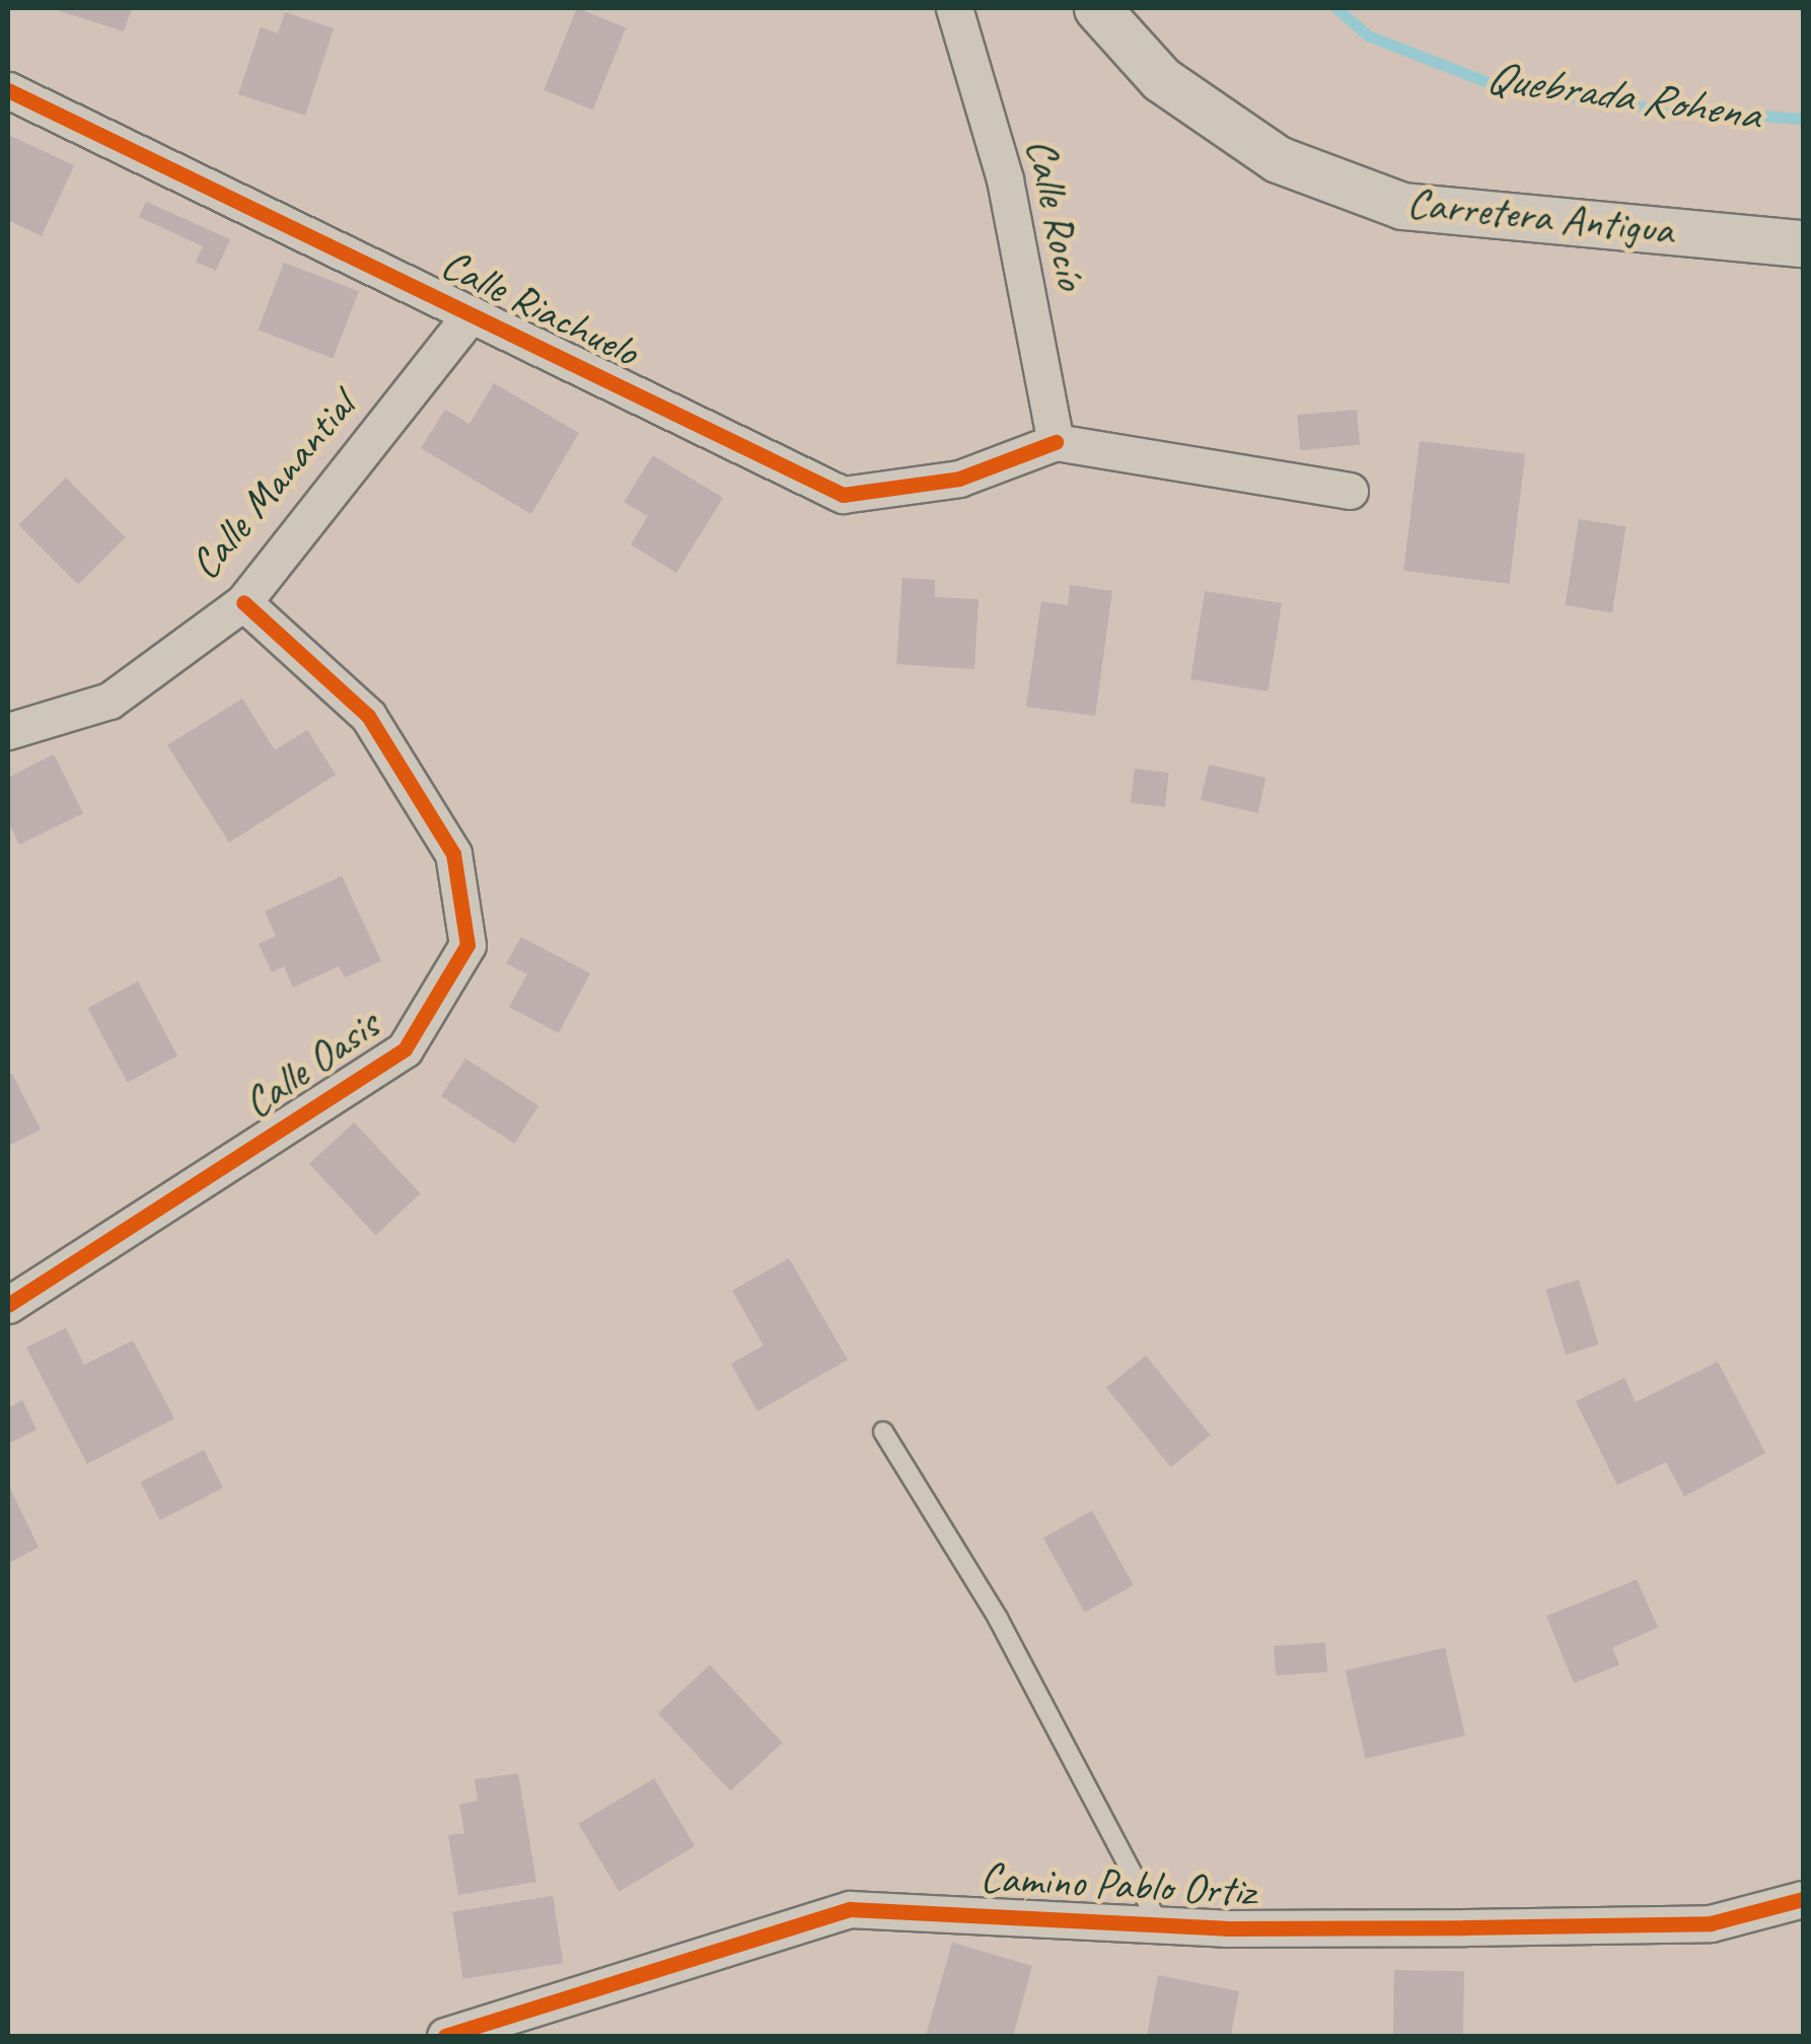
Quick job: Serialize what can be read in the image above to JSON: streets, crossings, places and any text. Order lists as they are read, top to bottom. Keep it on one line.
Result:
{"streets":{"street":["Calle Rocío","Carretera Antigua","Calle Riachuelo","Calle Manantial","Calle Oasis","Camino Pablo Ortiz"]},"crossings":[["Calle Rocío","Calle Riachuelo"],["Calle Riachuelo","Calle Manantial"],["Calle Manantial","Calle Oasis"]],"water":["Quebrada Rohena"]}
